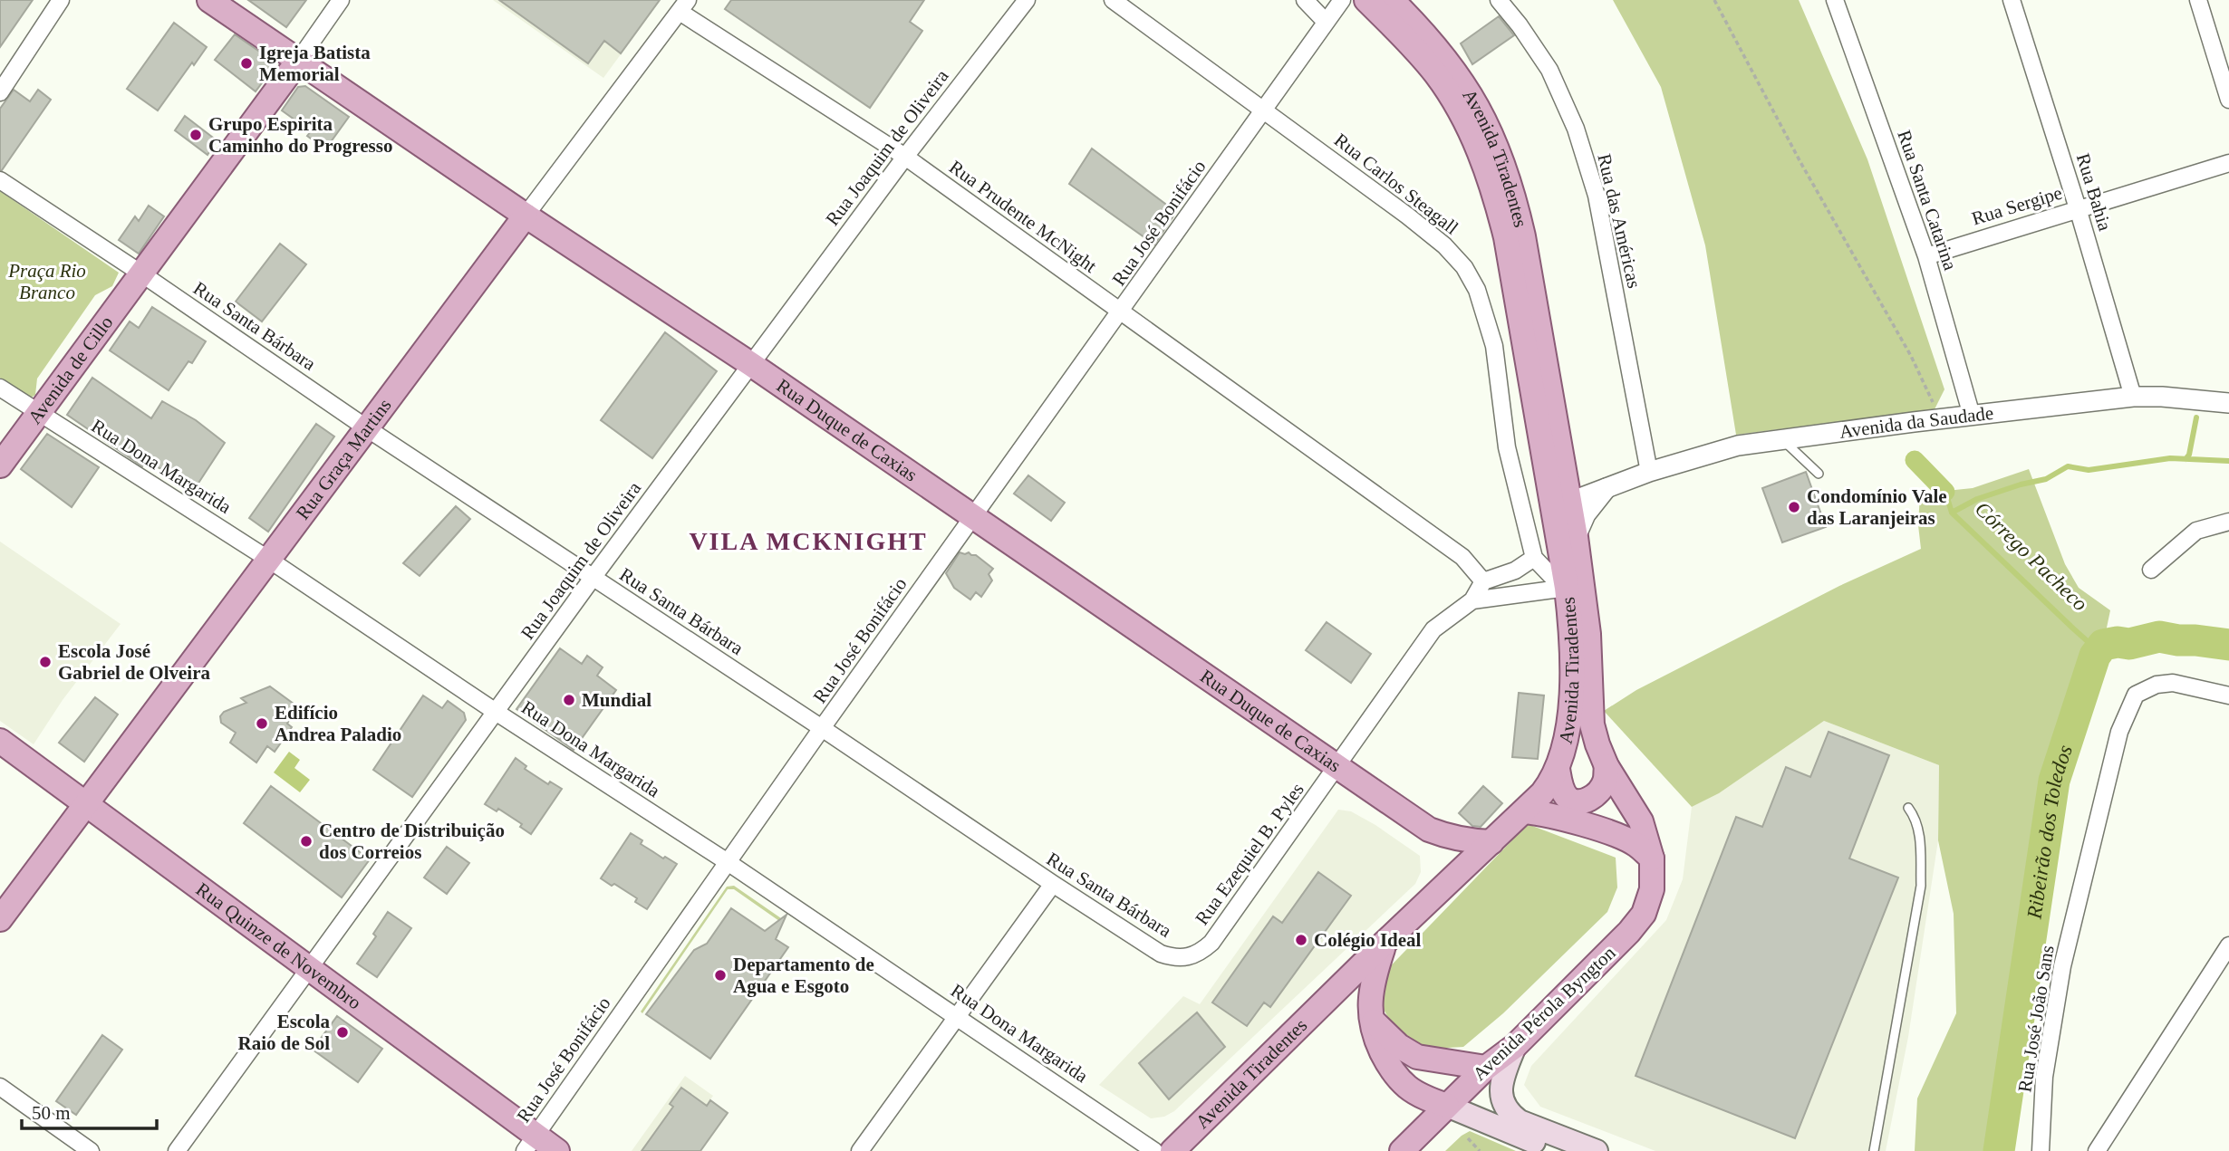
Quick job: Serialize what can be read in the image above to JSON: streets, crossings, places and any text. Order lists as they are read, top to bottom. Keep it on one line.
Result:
{"streets":{"main road":["Avenida Tiradentes","Avenida de Cillo","Rua Duque de Caxias","Rua Graça Martins","Rua Quinze de Novembro","Avenida Pérola Byngton"],"street":["Rua Joaquim de Oliveira","Rua Carlos Steagall","Rua Bahia","Rua Santa Catarina","Rua Sergipe","Rua Prudente McNight","Rua das Américas","Rua José Bonifácio","Rua Santa Bárbara","Avenida da Saudade","Rua Dona Margarida","Rua Ezequiel B. Pyles","Rua José João Sans"]},"crossings":[["Rua Joaquim de Oliveira","Rua Prudente McNight"],["Rua Joaquim de Oliveira","Rua Santa Bárbara"],["Rua Joaquim de Oliveira","Rua Duque de Caxias"],["Rua Joaquim de Oliveira","Rua Dona Margarida"],["Rua Joaquim de Oliveira","Rua Quinze de Novembro"],["Avenida Tiradentes","Rua Carlos Steagall"],["Avenida Tiradentes","Avenida da Saudade"],["Avenida Tiradentes","Rua Duque de Caxias"],["Avenida Tiradentes","Avenida Pérola Byngton"],["Rua Carlos Steagall","Rua José Bonifácio"],["Rua Bahia","Rua Sergipe"],["Rua Bahia","Avenida da Saudade"],["Rua Santa Catarina","Rua Sergipe"],["Rua Santa Catarina","Avenida da Saudade"],["Rua Prudente McNight","Rua José Bonifácio"],["Rua Prudente McNight","Rua Graça Martins"],["Rua das Américas","Avenida da Saudade"],["Rua José Bonifácio","Rua Santa Bárbara"],["Rua José Bonifácio","Rua Duque de Caxias"],["Rua José Bonifácio","Rua Dona Margarida"],["Rua José Bonifácio","Rua Quinze de Novembro"],["Rua Santa Bárbara","Avenida de Cillo"],["Rua Santa Bárbara","Rua Graça Martins"],["Rua Santa Bárbara","Rua Ezequiel B. Pyles"],["Avenida de Cillo","Rua Duque de Caxias"],["Avenida de Cillo","Rua Dona Margarida"],["Rua Duque de Caxias","Rua Graça Martins"],["Rua Duque de Caxias","Rua Ezequiel B. Pyles"],["Rua Graça Martins","Rua Dona Margarida"],["Rua Graça Martins","Rua Quinze de Novembro"]],"districts":["VILA MCKNIGHT"],"water":["Córrego Pacheco","Ribeirão dos Toledos"],"parks":["Praça Rio Branco"],"places":["Igreja Batista Memorial","Grupo Espirita Caminho do Progresso","Condomínio Vale das Laranjeiras","Escola José Gabriel de Olveira","Mundial","Edifício Andrea Paladio","Centro de Distribuição dos Correios","Colégio Ideal","Departamento de Agua e Esgoto","Escola Raio de Sol"],"scale_bar":"50 m"}
